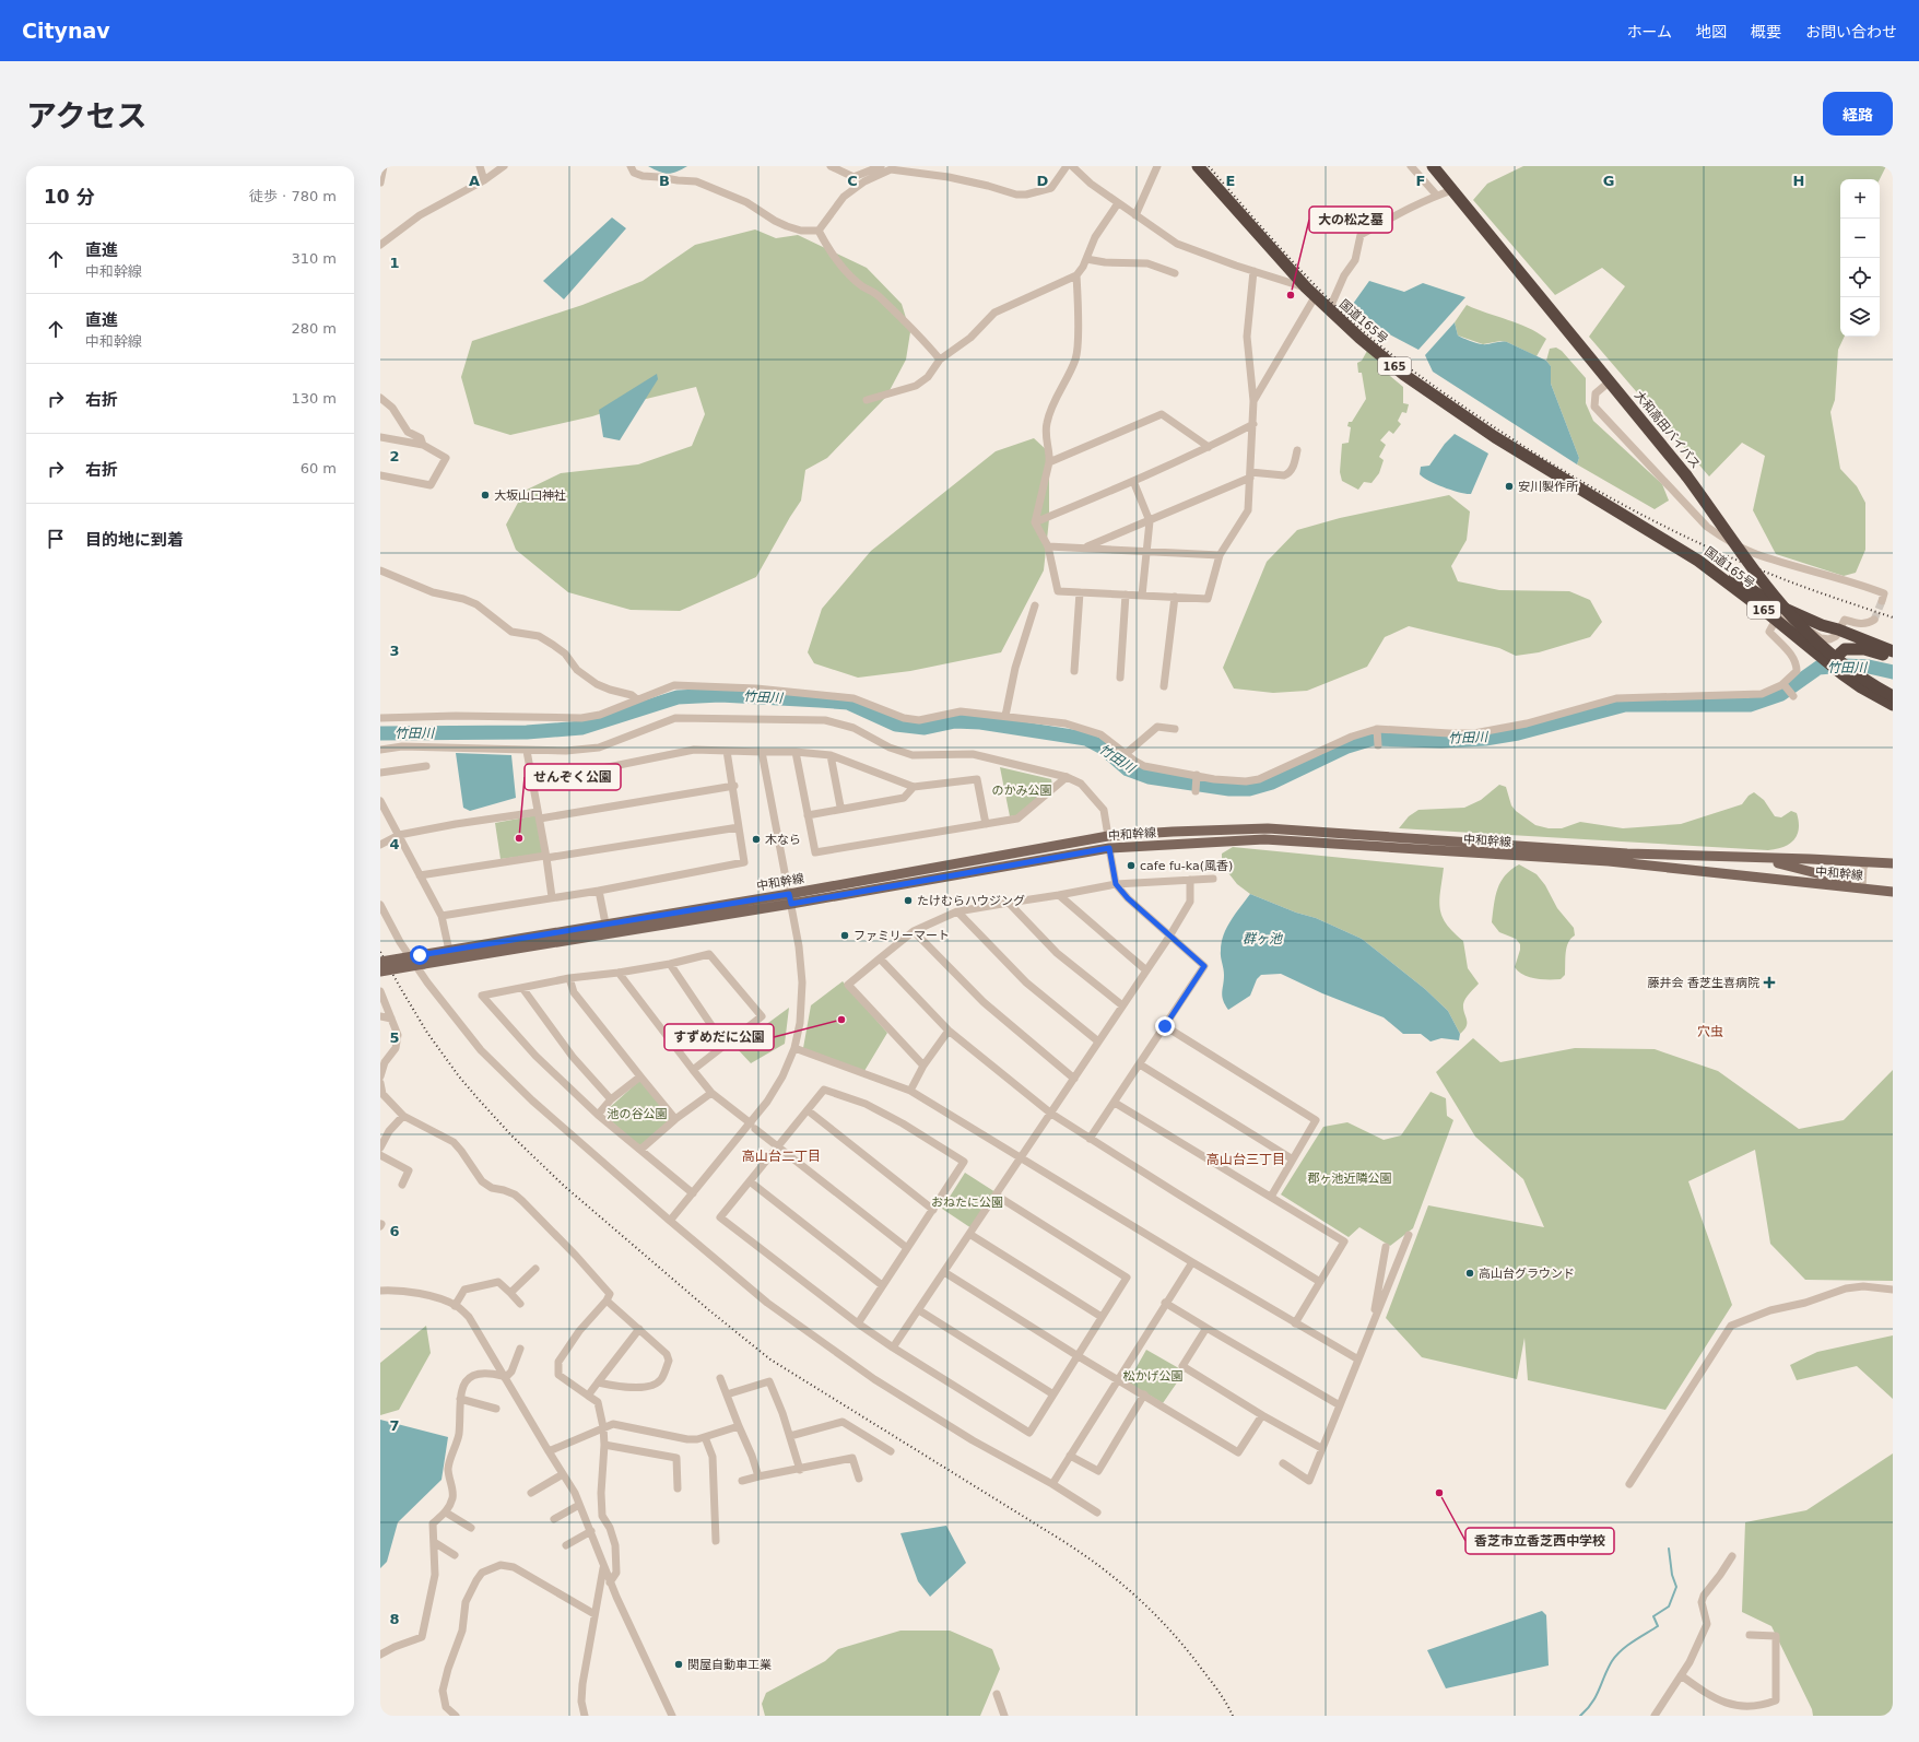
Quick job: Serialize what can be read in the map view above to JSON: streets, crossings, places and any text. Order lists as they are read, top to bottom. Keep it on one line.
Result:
{"streets":{"highway":["国道165号","165","大和高田バイパス"],"main road":["中和幹線"]},"districts":["穴虫","高山台二丁目","高山台三丁目"],"water":["竹田川","群ヶ池"],"parks":["のかみ公園","池の谷公園","郡ヶ池近隣公園","おねたに公園","松かげ公園"],"places":{"other":["大の松之墓","安川製作所","大坂山口神社","せんぞく公園","木なら","cafe fu-ka(風香)","たけむらハウジング","ファミリーマート","すずめだに公園","高山台グラウンド","香芝市立香芝西中学校","関屋自動車工業"],"health":["藤井会 香芝生喜病院"]},"page":{"header":"Citynav","nav":["ホーム","地図","概要","お問い合わせ"],"title":"アクセス","buttons":"経路","heading":["10 分","徒歩 · 780 m"],"map_buttons":["+","−"],"list":[["直進","中和幹線","310 m"],["直進","中和幹線","280 m"],["右折","130 m"],["右折","60 m"],"目的地に到着"]},"grid":{"columns":["A","B","C","D","E","F","G","H"],"rows":["1","2","3","4","5","6","7","8"]}}
